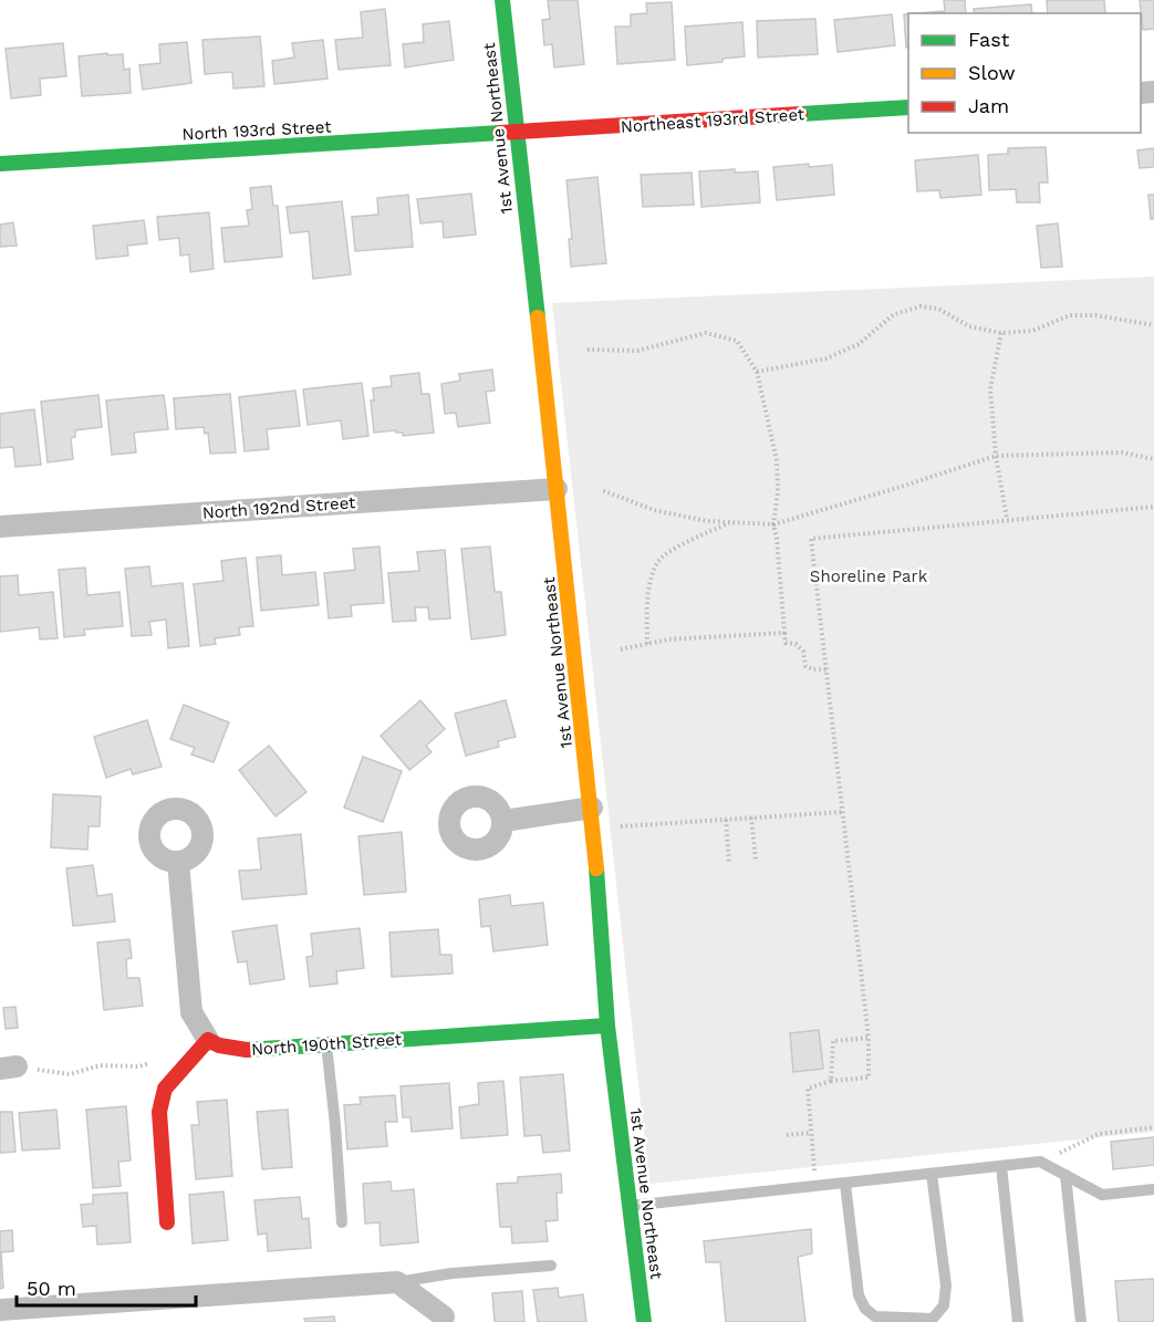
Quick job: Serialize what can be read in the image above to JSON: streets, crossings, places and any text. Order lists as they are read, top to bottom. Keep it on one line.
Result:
{"streets":{"street":["Northeast 193rd Street","1st Avenue Northeast","North 193rd Street","North 192nd Street","North 190th Street"]},"crossings":[["Northeast 193rd Street","1st Avenue Northeast"],["Northeast 193rd Street","North 193rd Street"],["1st Avenue Northeast","North 193rd Street"],["1st Avenue Northeast","North 192nd Street"],["1st Avenue Northeast","North 190th Street"]],"parks":["Shoreline Park"],"legend":["Fast","Slow","Jam"],"scale_bar":"50 m"}
